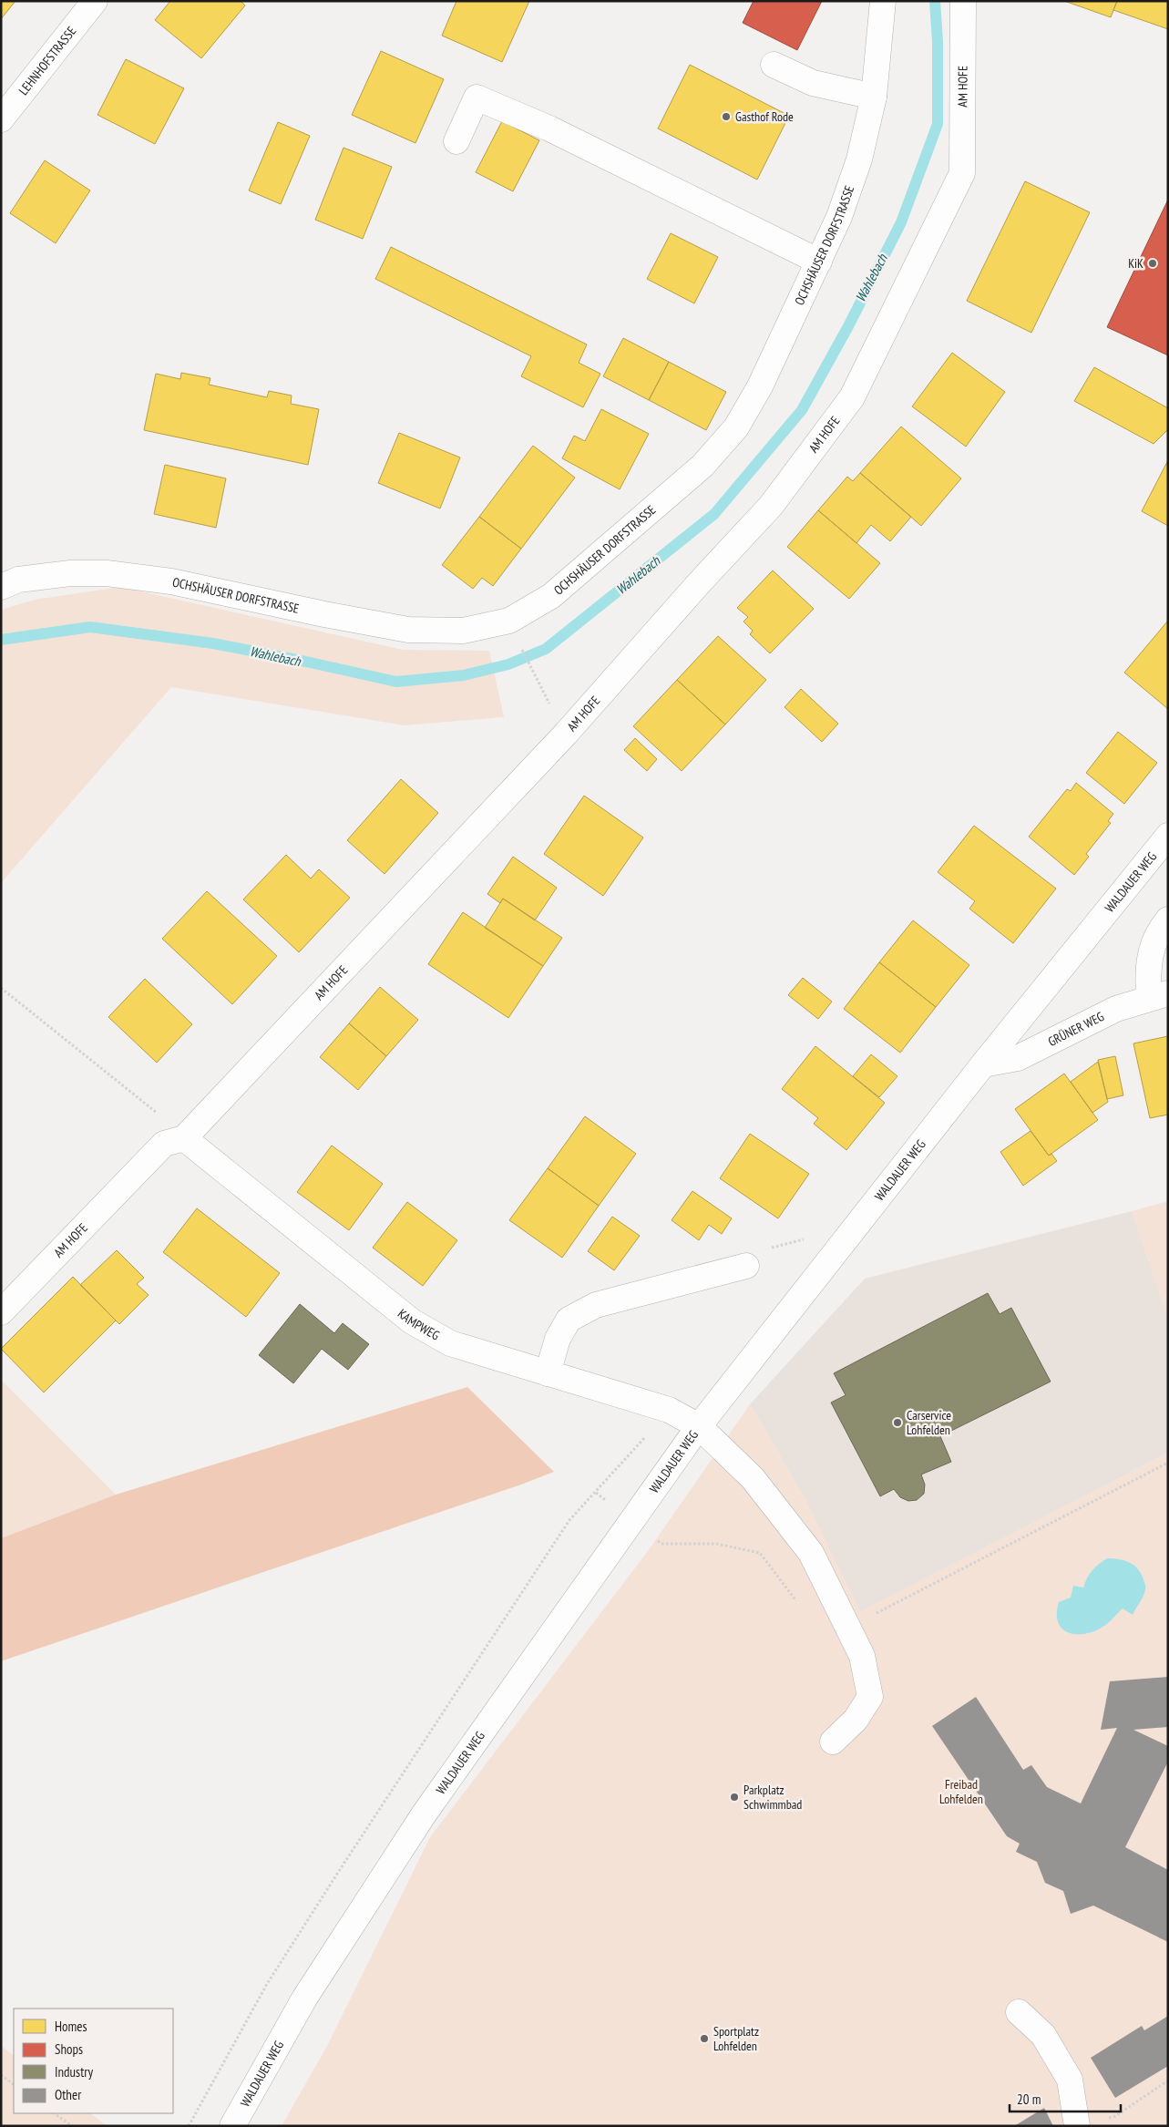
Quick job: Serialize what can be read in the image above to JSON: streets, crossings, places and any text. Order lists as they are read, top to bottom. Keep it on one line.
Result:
{"streets":{"street":["LEHNHOFSTRASSE","AM HOFE","OCHSHÄUSER DORFSTRASSE","WALDAUER WEG","GRÜNER WEG","KAMPWEG"]},"crossings":[["AM HOFE","KAMPWEG"],["WALDAUER WEG","GRÜNER WEG"],["WALDAUER WEG","KAMPWEG"]],"water":["Wahlebach"],"parks":["Freibad Lohfelden"],"places":["Gasthof Rode","KiK","Carservice Lohfelden","Parkplatz Schwimmbad","Sportplatz Lohfelden"],"legend":["Homes","Shops","Industry","Other"],"scale_bar":"20 m"}
